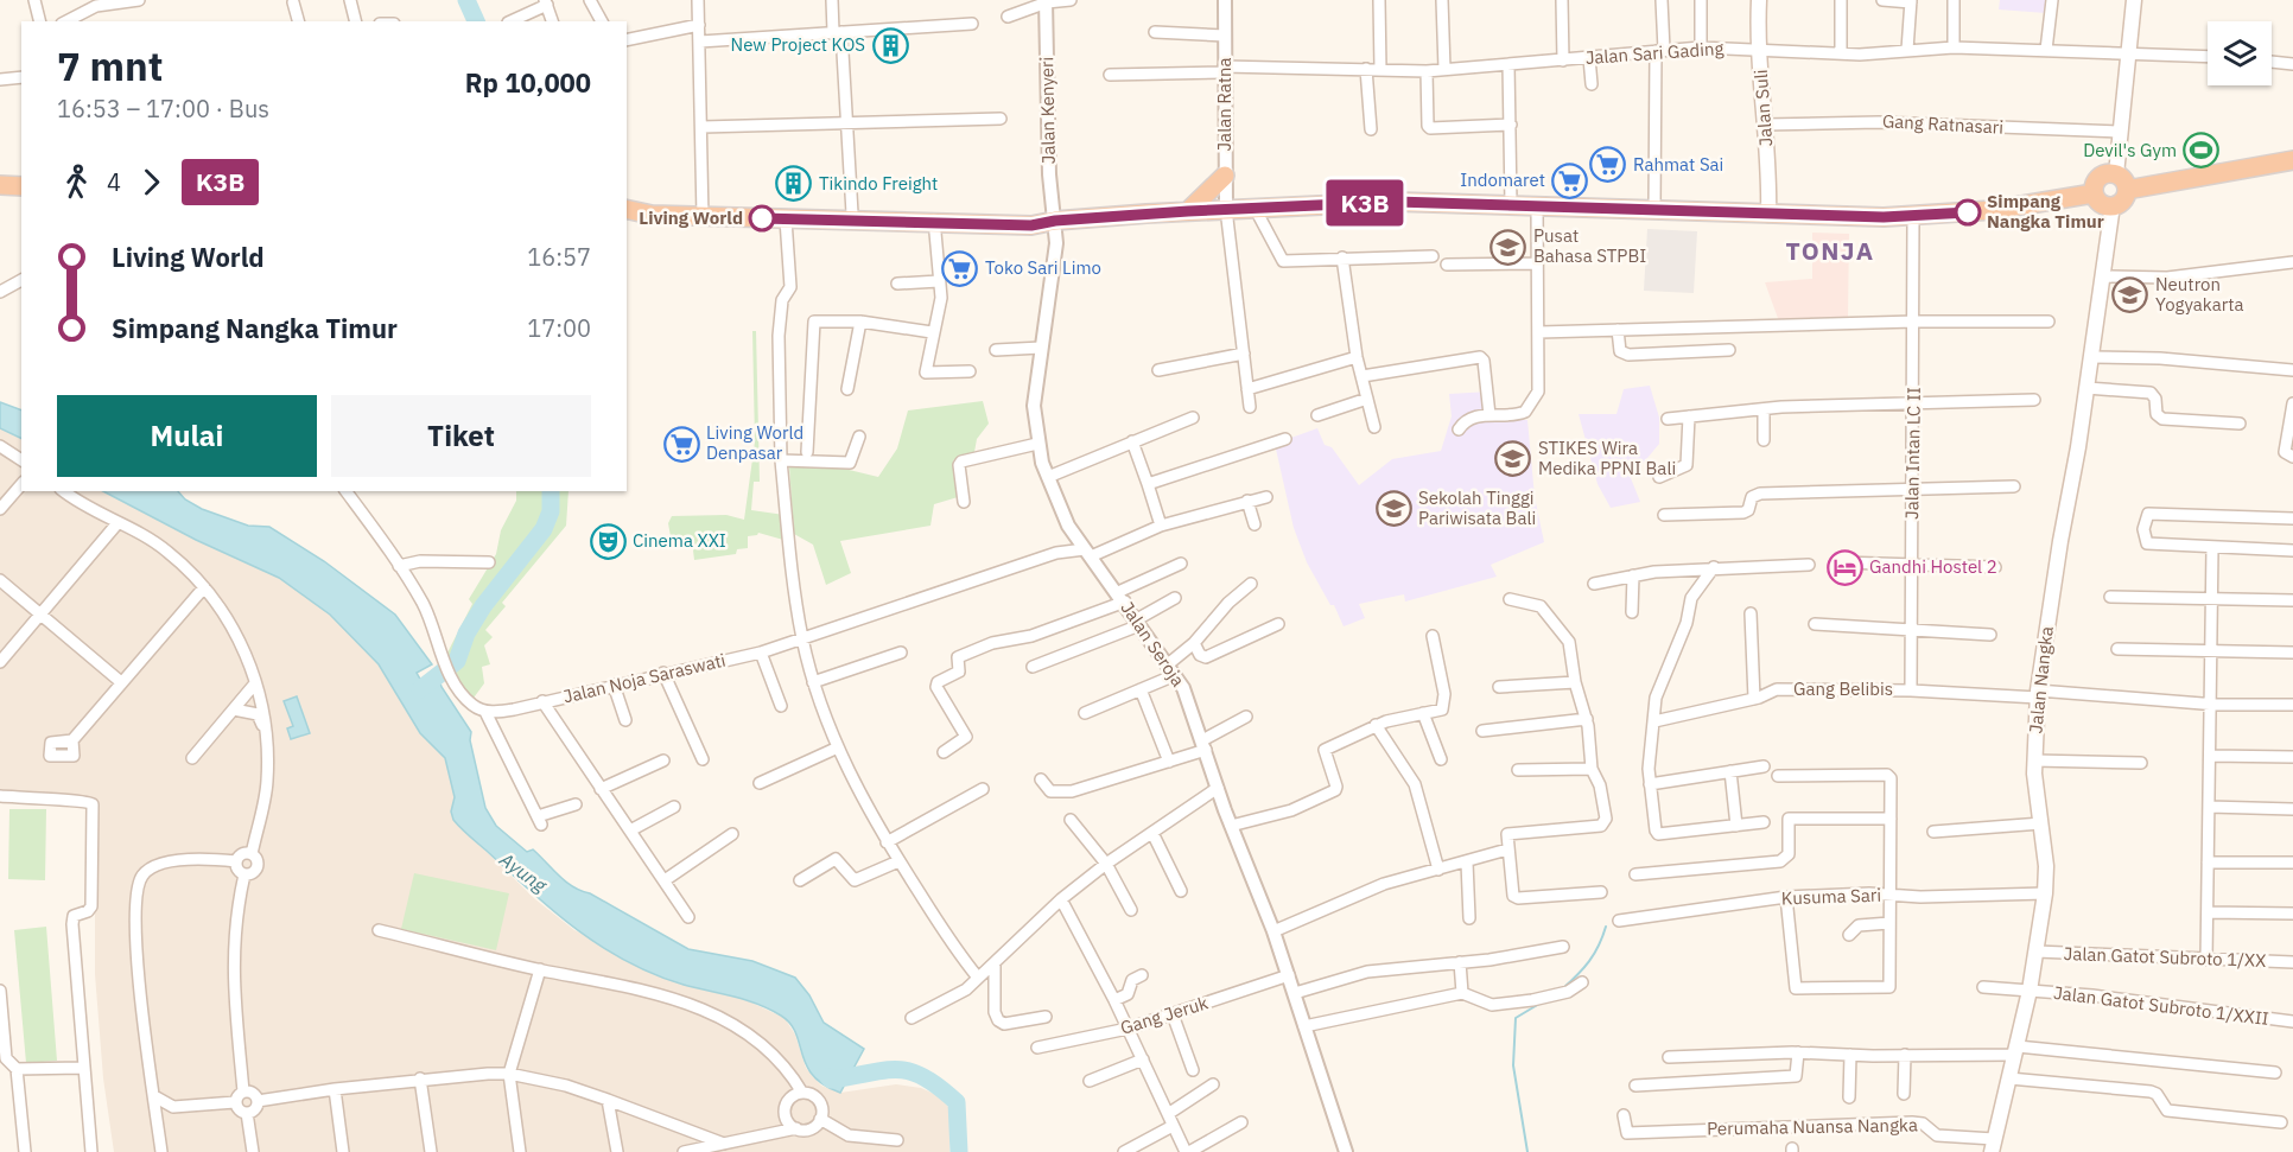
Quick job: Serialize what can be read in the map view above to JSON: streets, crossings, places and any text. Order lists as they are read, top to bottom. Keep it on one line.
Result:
{"streets":{"main road":["Jalan Suli","Jalan Nangka"],"street":["Jalan Sari Gading","Jalan Ratna","Jalan Kenyeri","Gang Ratnasari","Jalan Intan LC II","Jalan Seroja","Jalan Noja Saraswati","Gang Belibis","Kusuma Sari","Jalan Gatot Subroto 1/XX","Jalan Gatot Subroto 1/XXII","Gang Jeruk","Perumaha Nuansa Nangka"]},"crossings":[["Jalan Sari Gading","Jalan Ratna"],["Jalan Sari Gading","Jalan Suli"],["Jalan Suli","Gang Ratnasari"],["Jalan Kenyeri","Jalan Seroja"],["Jalan Intan LC II","Gang Belibis"],["Jalan Seroja","Jalan Noja Saraswati"],["Jalan Seroja","Gang Jeruk"],["Jalan Nangka","Gang Belibis"],["Jalan Nangka","Kusuma Sari"],["Jalan Nangka","Jalan Gatot Subroto 1/XX"],["Jalan Nangka","Jalan Gatot Subroto 1/XXII"],["Jalan Nangka","Perumaha Nuansa Nangka"]],"districts":["TONJA"],"water":["Ayung"],"places":{"building":["New Project KOS","Tikindo Freight"],"sports":["Devil's Gym"],"supermarket":["Rahmat Sai","Indomaret","Toko Sari Limo","Living World Denpasar"],"other":["Simpang Nangka Timur","Living World"],"school or university":["Pusat Bahasa STPBI","Neutron Yogyakarta","STIKES Wira Medika PPNI Bali","Sekolah Tinggi Pariwisata Bali"],"theatre":["Cinema XXI"],"hotel":["Gandhi Hostel 2"]},"lines":["bus line K3B"],"page":{"on_map":"K3B","heading":["7 mnt","16:53 – 17:00 · Bus","Rp 10,000"],"legs":["4","K3B"],"list":[{"name":"Living World","value":"16:57"},{"name":"Simpang Nangka Timur","value":"17:00"}],"buttons":["Mulai","Tiket"]}}
